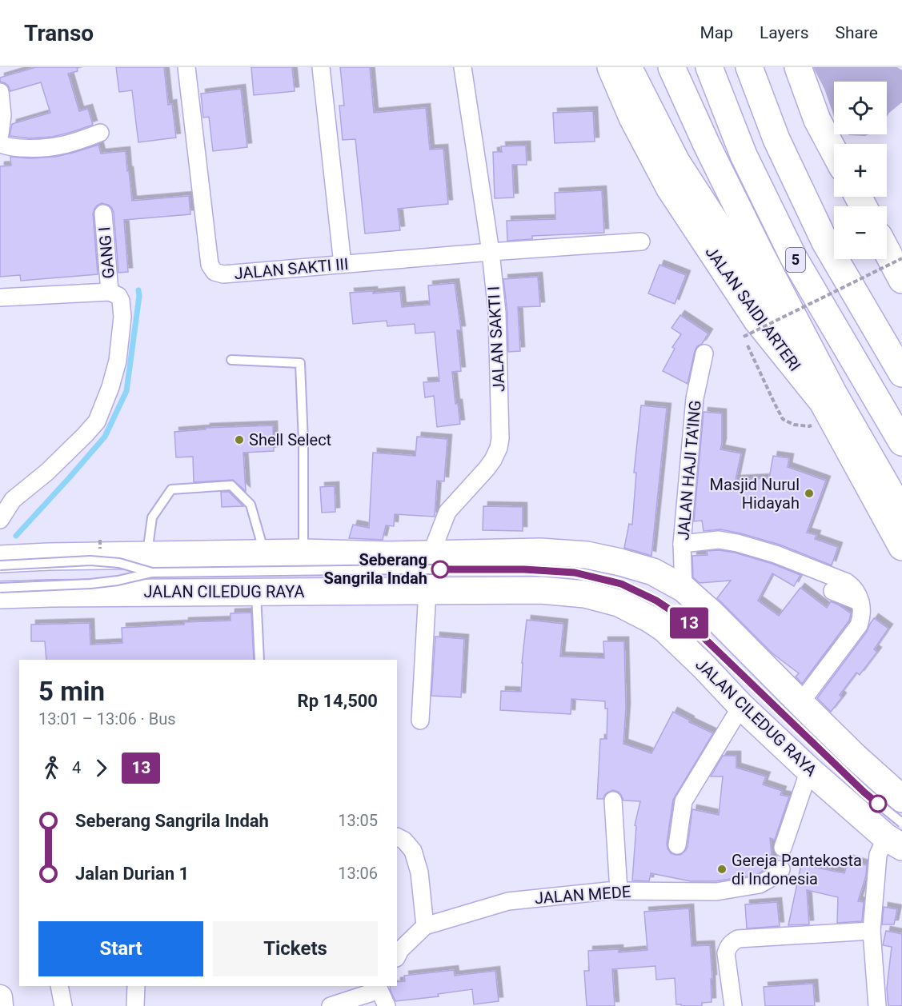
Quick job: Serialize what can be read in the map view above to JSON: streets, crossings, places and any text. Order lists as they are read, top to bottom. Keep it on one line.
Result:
{"streets":{"main road":["5","JALAN SAIDI ARTERI","JALAN CILEDUG RAYA"],"street":["GANG I","JALAN SAKTI III","JALAN SAKTI I","JALAN HAJI TA'ING","JALAN MEDE"]},"crossings":[["JALAN SAKTI III","JALAN SAKTI I"],["JALAN SAKTI I","JALAN CILEDUG RAYA"]],"places":["Shell Select","Masjid Nurul Hidayah","Seberang Sangrila Indah","Gereja Pantekosta di Indonesia"],"lines":["bus line 13"],"page":{"header":"Transo","nav":["Map","Layers","Share"],"on_map":"13","map_buttons":["+","−"],"heading":["5 min","13:01 – 13:06 · Bus","Rp 14,500"],"legs":["4","13"],"list":[{"name":"Seberang Sangrila Indah","value":"13:05"},{"name":"Jalan Durian 1","value":"13:06"}],"buttons":["Start","Tickets"]}}
